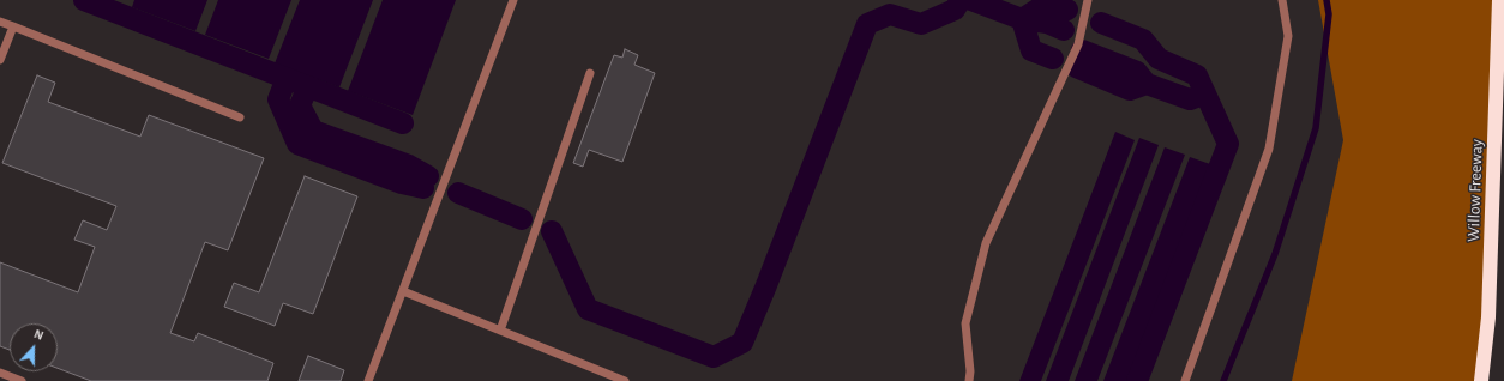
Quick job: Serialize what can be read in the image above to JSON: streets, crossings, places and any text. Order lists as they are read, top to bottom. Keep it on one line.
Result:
{"streets":{"highway":["Willow Freeway"]},"north":"top"}
